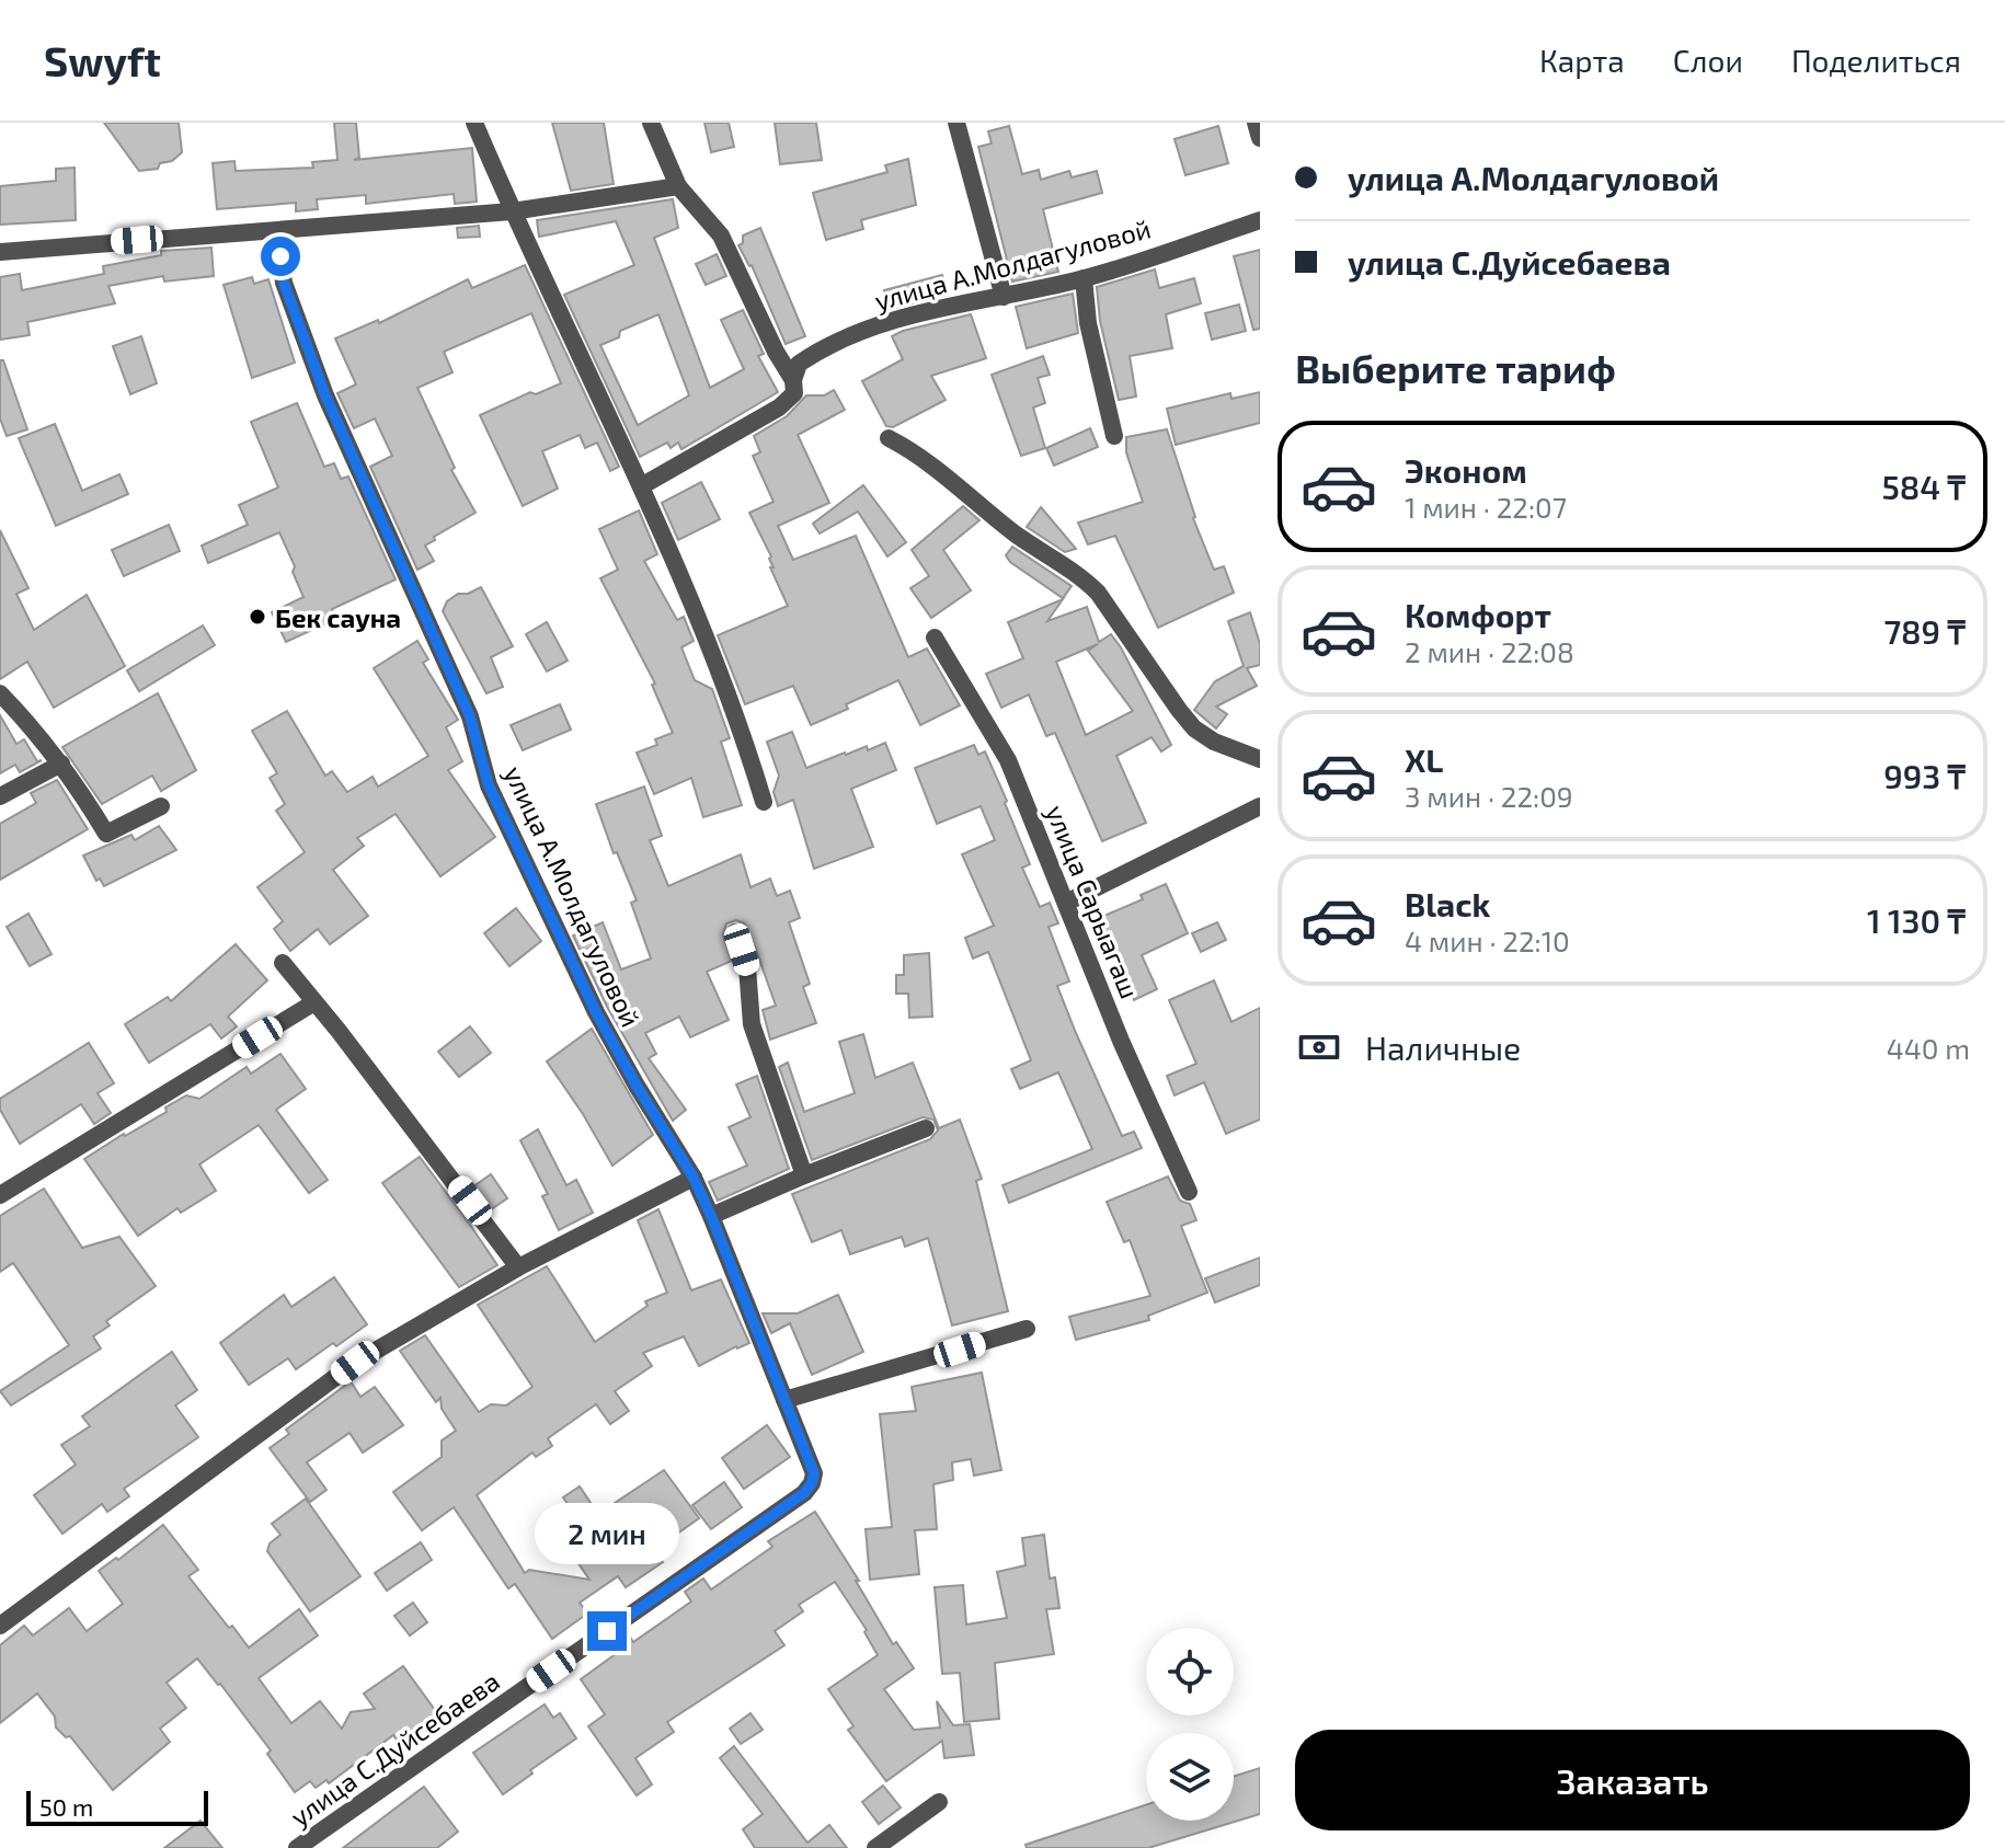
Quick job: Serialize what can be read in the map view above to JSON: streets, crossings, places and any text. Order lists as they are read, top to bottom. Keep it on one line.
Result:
{"streets":{"street":["улица А.Молдагуловой","улица Сарыагаш","улица С.Дуйсебаева"]},"crossings":[["улица А.Молдагуловой","улица С.Дуйсебаева"]],"places":["Бек сауна"],"scale_bar":"50 m","page":{"header":"Swyft","nav":["Карта","Слои","Поделиться"],"banner":["улица А.Молдагуловой","улица С.Дуйсебаева"],"heading":"Выберите тариф","list":[{"name":"Эконом","note":"1 мин · 22:07","value":"584 ₸"},{"name":"Комфорт","note":"2 мин · 22:08","value":"789 ₸"},{"name":"XL","note":"3 мин · 22:09","value":"993 ₸"},{"name":"Black","note":"4 мин · 22:10","value":"1 130 ₸"}],"pay":["Наличные","440 m"],"bubble":"2 мин","buttons":"Заказать","scale":"50 m"}}
